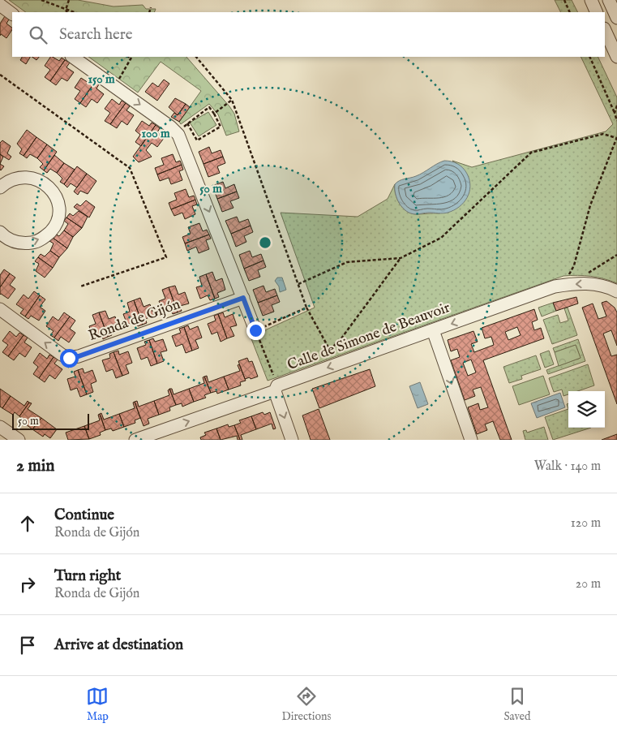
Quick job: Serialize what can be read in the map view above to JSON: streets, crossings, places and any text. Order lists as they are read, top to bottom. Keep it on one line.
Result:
{"streets":{"street":["Ronda de Gijón","Calle de Simone de Beauvoir"]},"one_way":["Ronda de Gijón"],"scale_bar":"50 m","page":{"search":"Search here","scale":"50 m","heading":["2 min","Walk · 140 m"],"list":[["Continue","Ronda de Gijón","120 m"],["Turn right","Ronda de Gijón","20 m"],"Arrive at destination"],"nav":["Map","Directions","Saved"]},"rings":["150 m","100 m","50 m"]}
